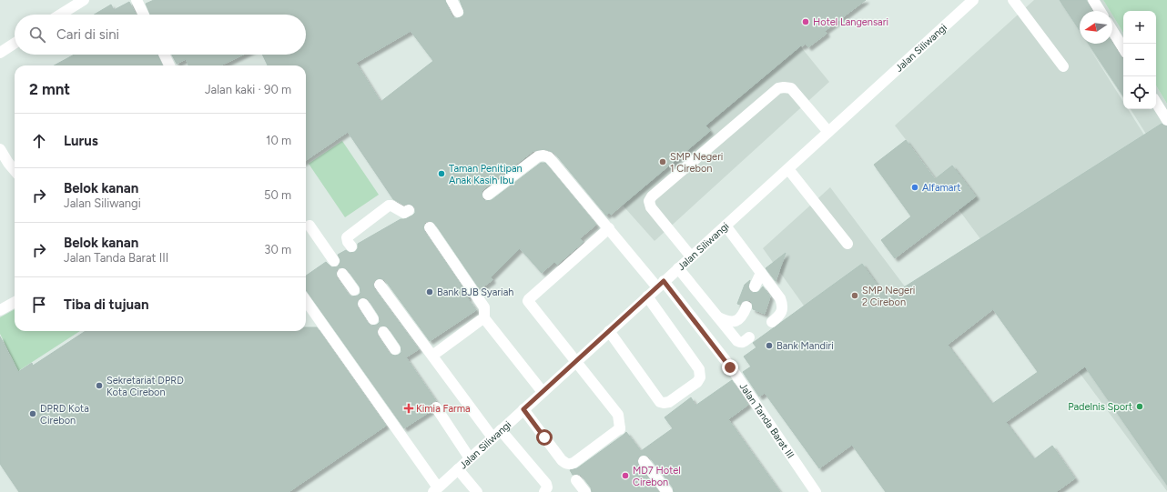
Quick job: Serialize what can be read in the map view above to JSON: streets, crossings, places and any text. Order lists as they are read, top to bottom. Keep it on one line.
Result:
{"streets":{"main road":["Jalan Siliwangi","Jalan Tanda Barat III"]},"crossings":[["Jalan Siliwangi","Jalan Tanda Barat III"]],"places":{"other":["Hotel Langensari","SMP Negeri 1 Cirebon","Taman Penitipan Anak Kasih Ibu","Alfamart","Bank BJB Syariah","SMP Negeri 2 Cirebon","Bank Mandiri","Sekretariat DPRD Kota Cirebon","Padelnis Sport","DPRD Kota Cirebon","MD7 Hotel Cirebon"],"health":["Kimia Farma"]},"north":"left","page":{"map_buttons":["+","−"],"search":"Cari di sini","heading":["2 mnt","Jalan kaki · 90 m"],"list":[["Lurus","10 m"],["Belok kanan","Jalan Siliwangi","50 m"],["Belok kanan","Jalan Tanda Barat III","30 m"],"Tiba di tujuan"]}}
